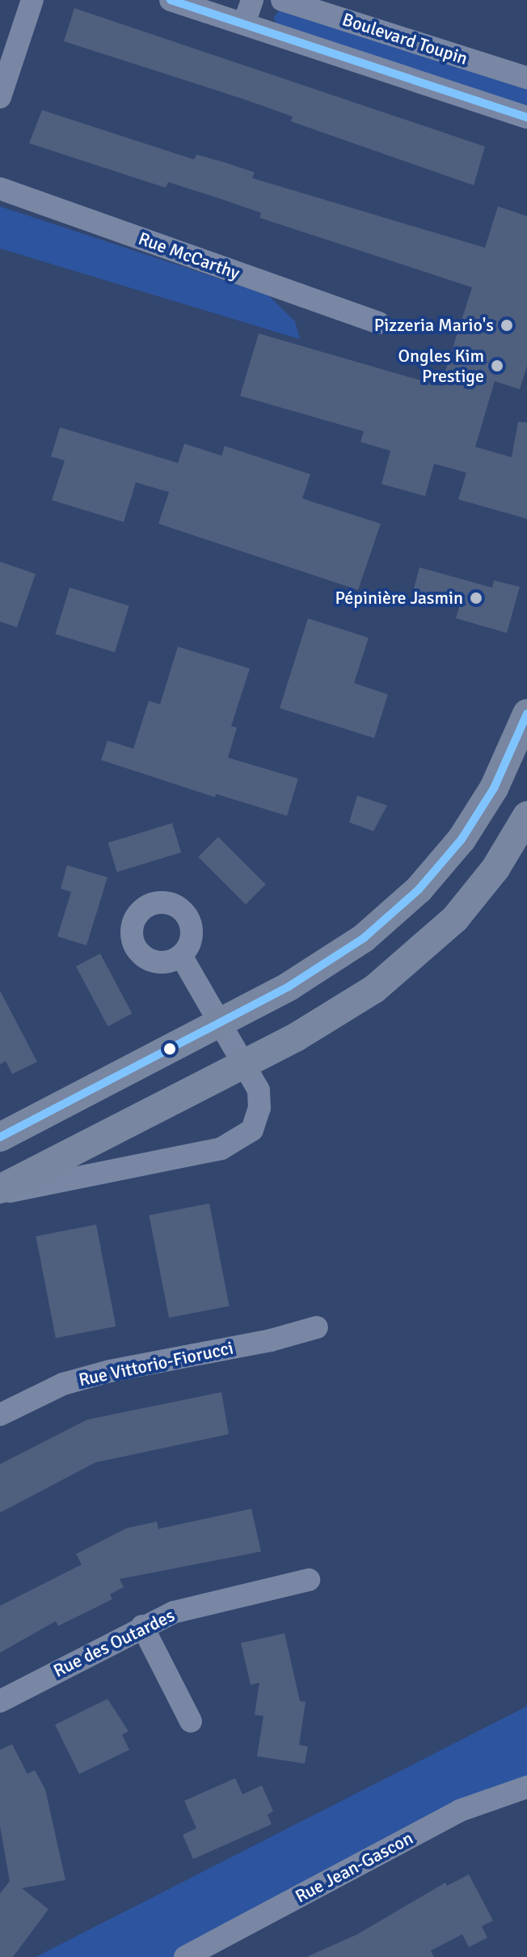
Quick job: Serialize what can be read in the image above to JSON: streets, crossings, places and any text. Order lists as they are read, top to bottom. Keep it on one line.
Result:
{"streets":{"street":["Boulevard Toupin","Rue McCarthy","Rue Vittorio-Fiorucci","Rue des Outardes","Rue Jean-Gascon"]},"places":["Pizzeria Mario's","Ongles Kim Prestige","Pépinière Jasmin"]}
